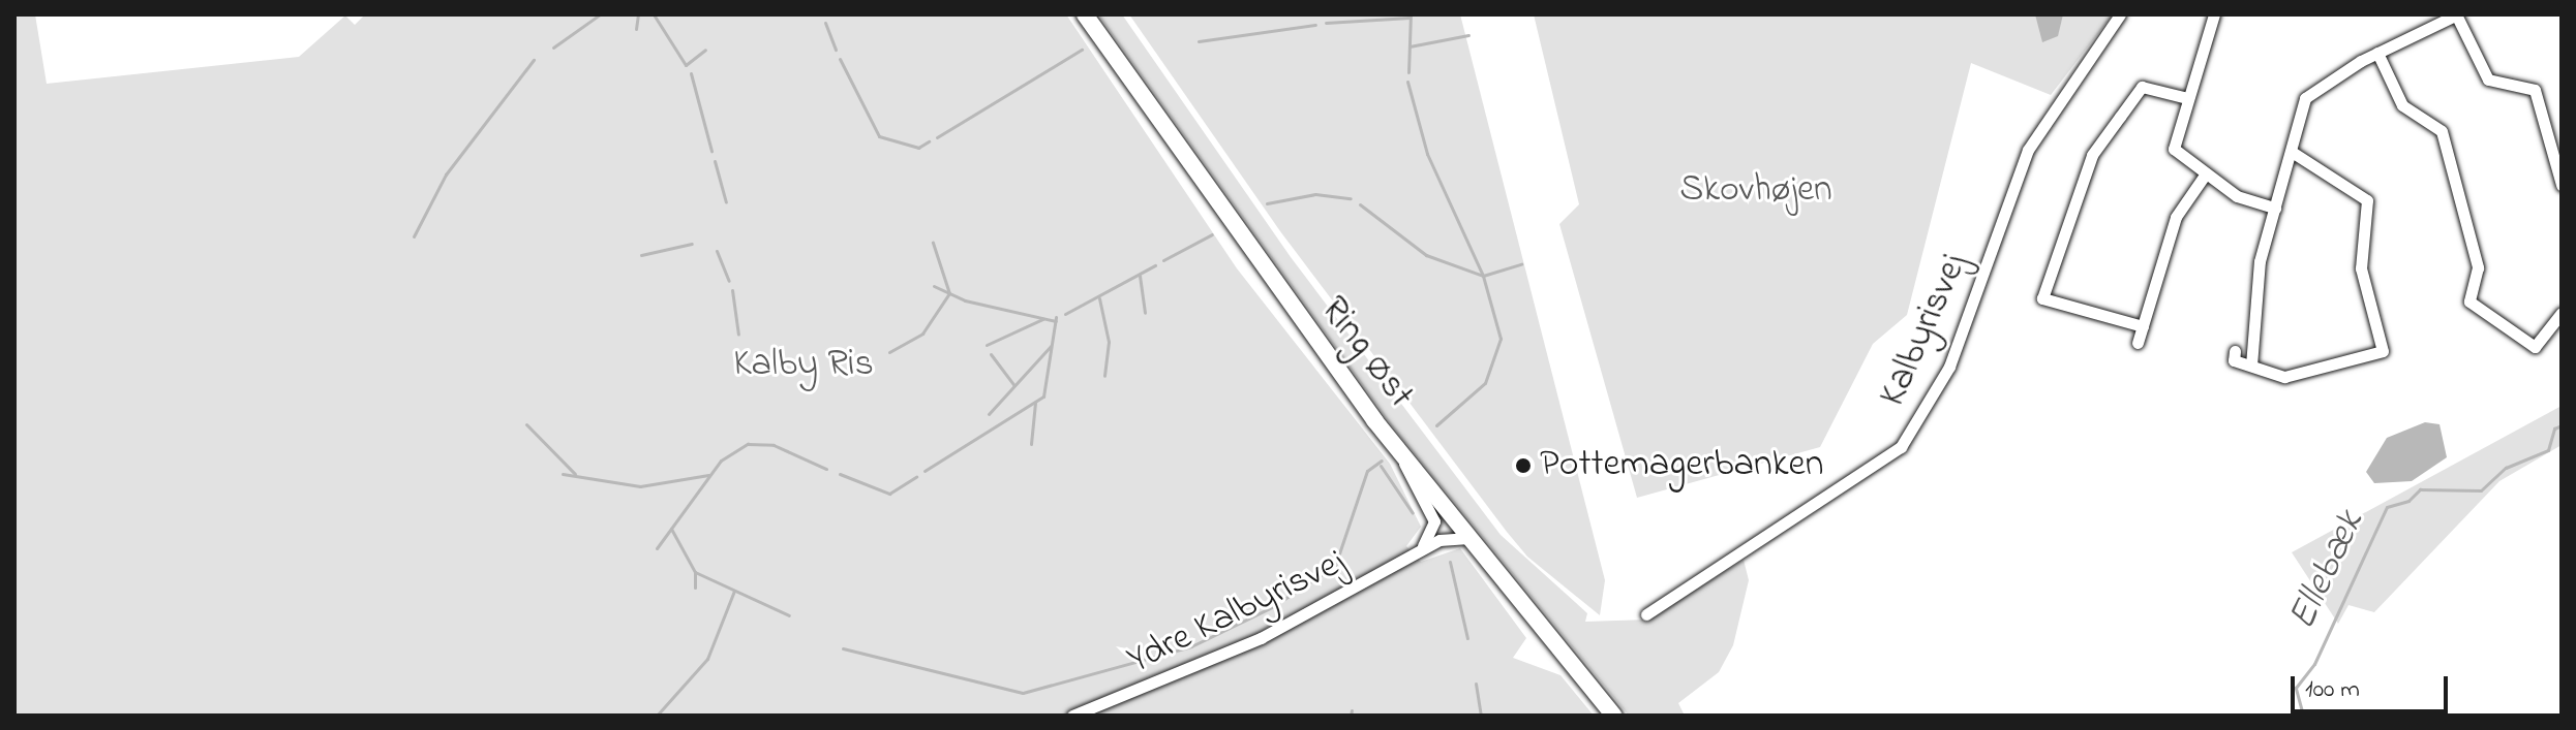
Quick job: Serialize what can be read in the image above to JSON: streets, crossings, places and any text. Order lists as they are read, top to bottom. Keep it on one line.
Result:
{"streets":{"main road":["Ring Øst"],"street":["Kalbyrisvej","Ydre Kalbyrisvej"]},"crossings":[["Ring Øst","Ydre Kalbyrisvej"]],"water":["Ellebæk"],"parks":["Skovhøjen","Kalby Ris"],"places":["Pottemagerbanken"],"scale_bar":"100 m"}
